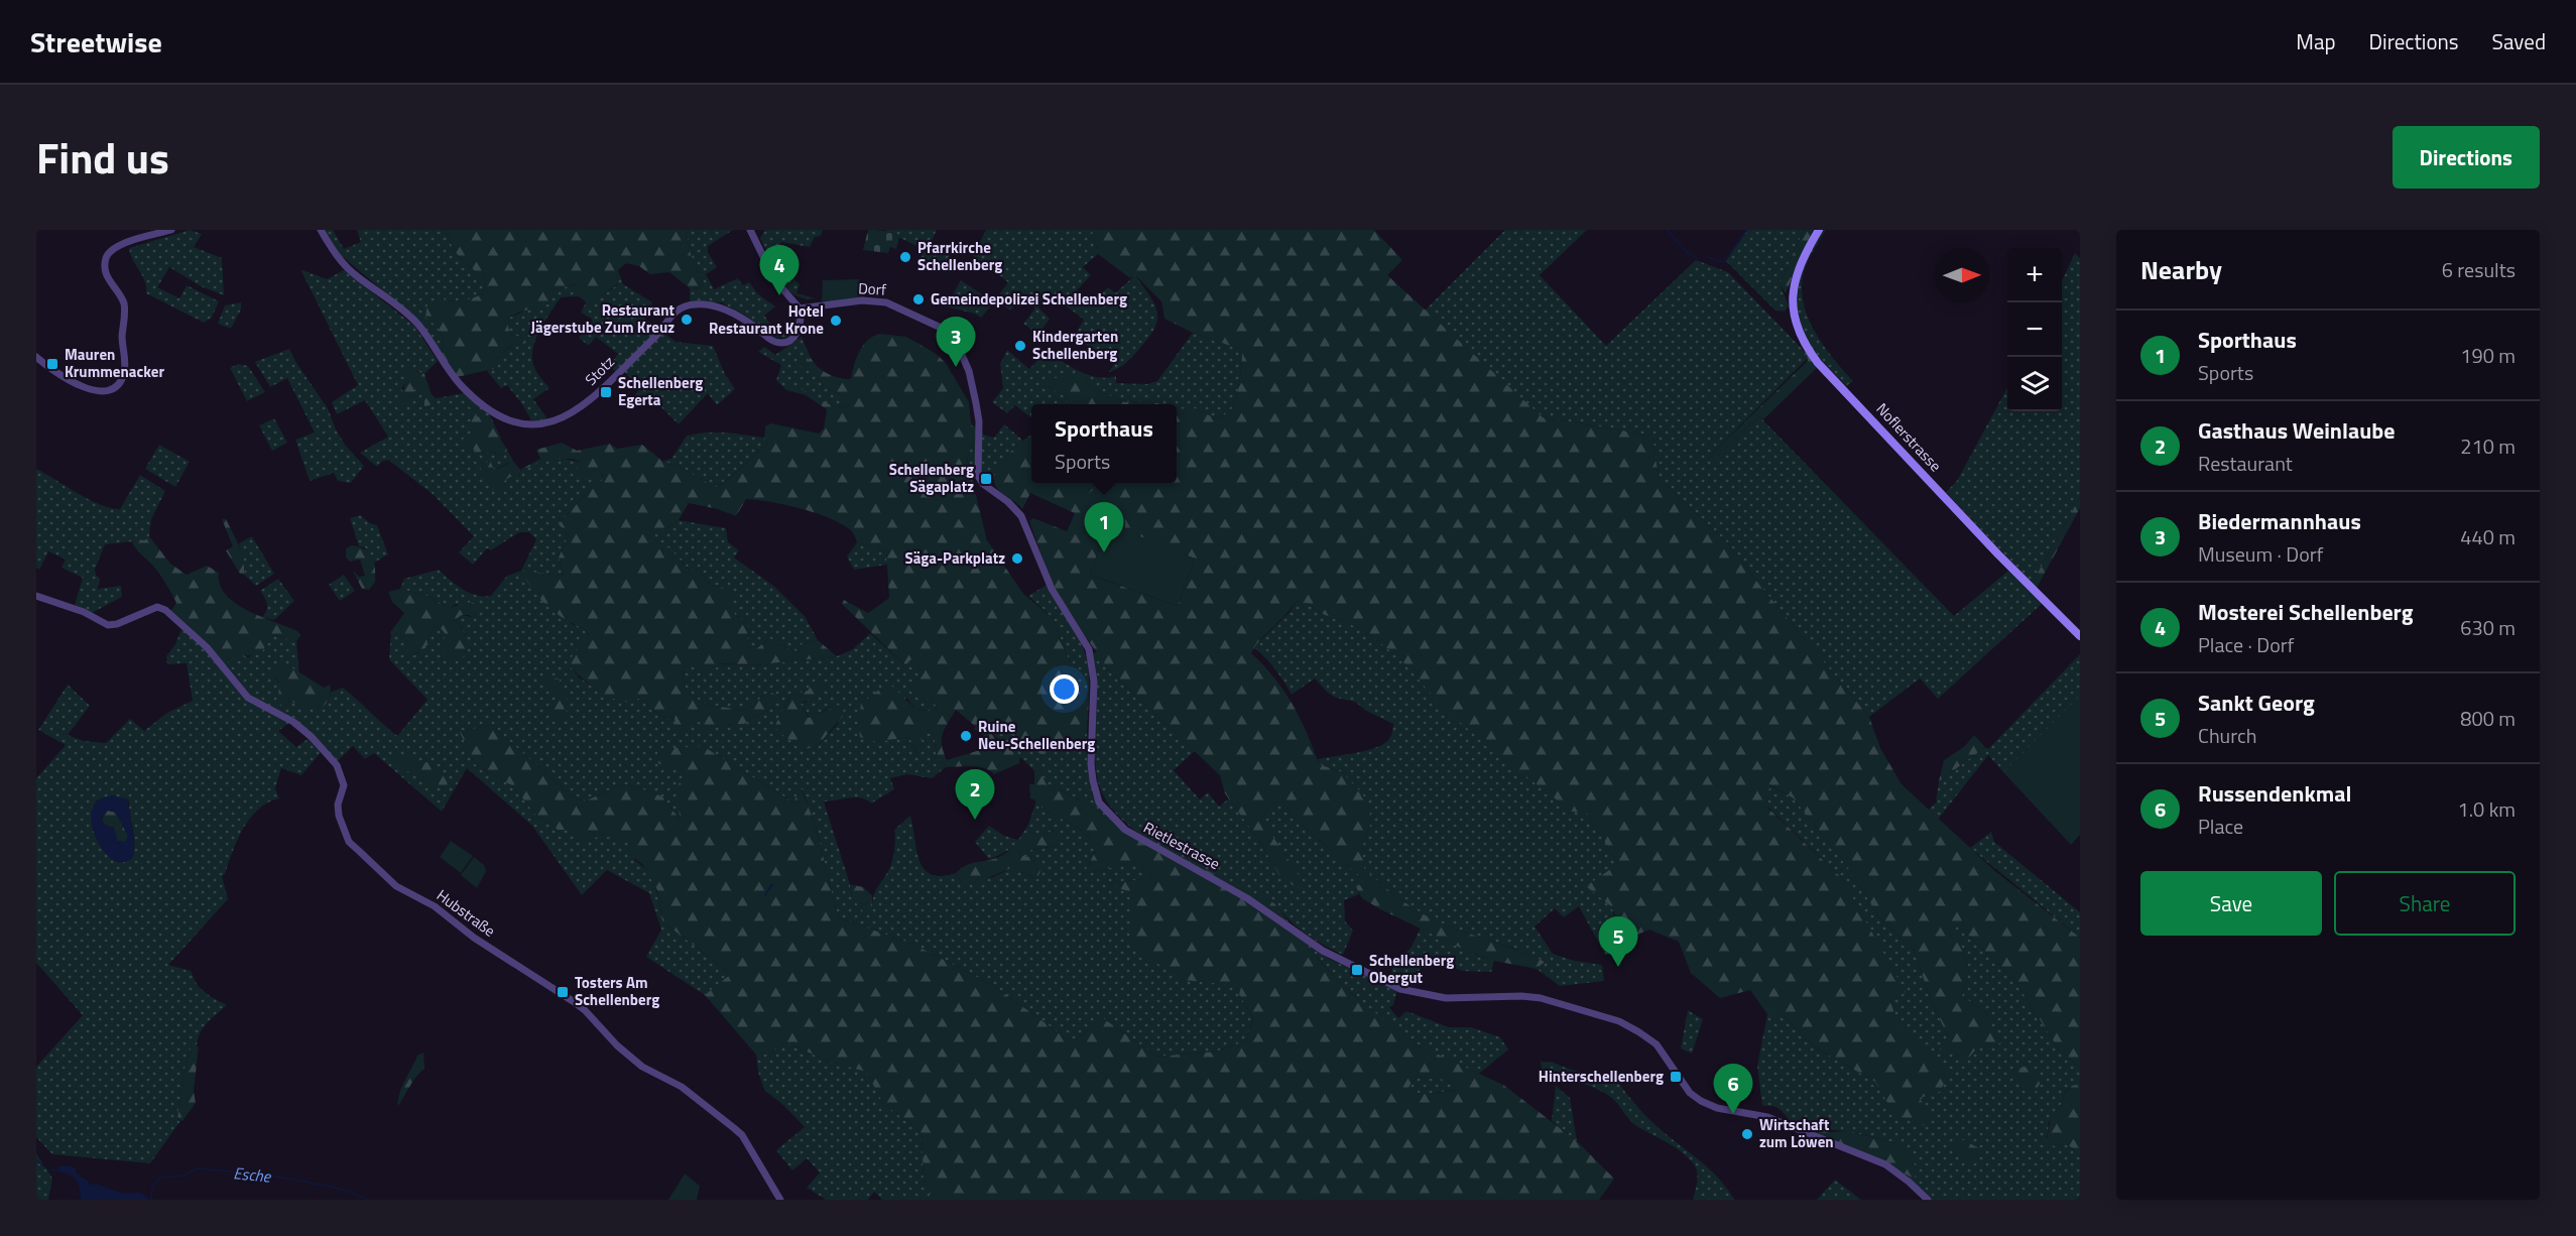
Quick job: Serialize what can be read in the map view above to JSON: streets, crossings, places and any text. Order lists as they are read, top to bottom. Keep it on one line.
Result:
{"streets":{"main road":["Noflerstrasse"],"street":["Dorf","Stotz","Rietlestrasse","Hubstraße"]},"crossings":[["Dorf","Stotz"],["Dorf","Rietlestrasse"]],"water":["Esche"],"places":{"other":["Pfarrkirche Schellenberg","Gemeindepolizei Schellenberg","Restaurant Jägerstube Zum Kreuz","Hotel Restaurant Krone","Kindergarten Schellenberg","Säga-Parkplatz","Ruine Neu-Schellenberg","Wirtschaft zum Löwen"],"transit":["Mauren Krummenacker","Schellenberg Egerta","Schellenberg Sägaplatz","Schellenberg Obergut","Tosters Am Schellenberg","Hinterschellenberg"]},"north":"right","page":{"header":"Streetwise","nav":["Map","Directions","Saved"],"title":"Find us","buttons":["Directions",["Save","Share"]],"heading":["Nearby","6 results"],"pins":["4","3","1","2","5","6"],"map_buttons":["+","−"],"list":[{"mark":"1","name":"Sporthaus","note":"Sports","value":"190 m"},{"mark":"2","name":"Gasthaus Weinlaube","note":"Restaurant","value":"210 m"},{"mark":"3","name":"Biedermannhaus","note":"Museum · Dorf","value":"440 m"},{"mark":"4","name":"Mosterei Schellenberg","note":"Place · Dorf","value":"630 m"},{"mark":"5","name":"Sankt Georg","note":"Church","value":"800 m"},{"mark":"6","name":"Russendenkmal","note":"Place","value":"1.0 km"}],"popup":["Sporthaus","Sports"]}}
